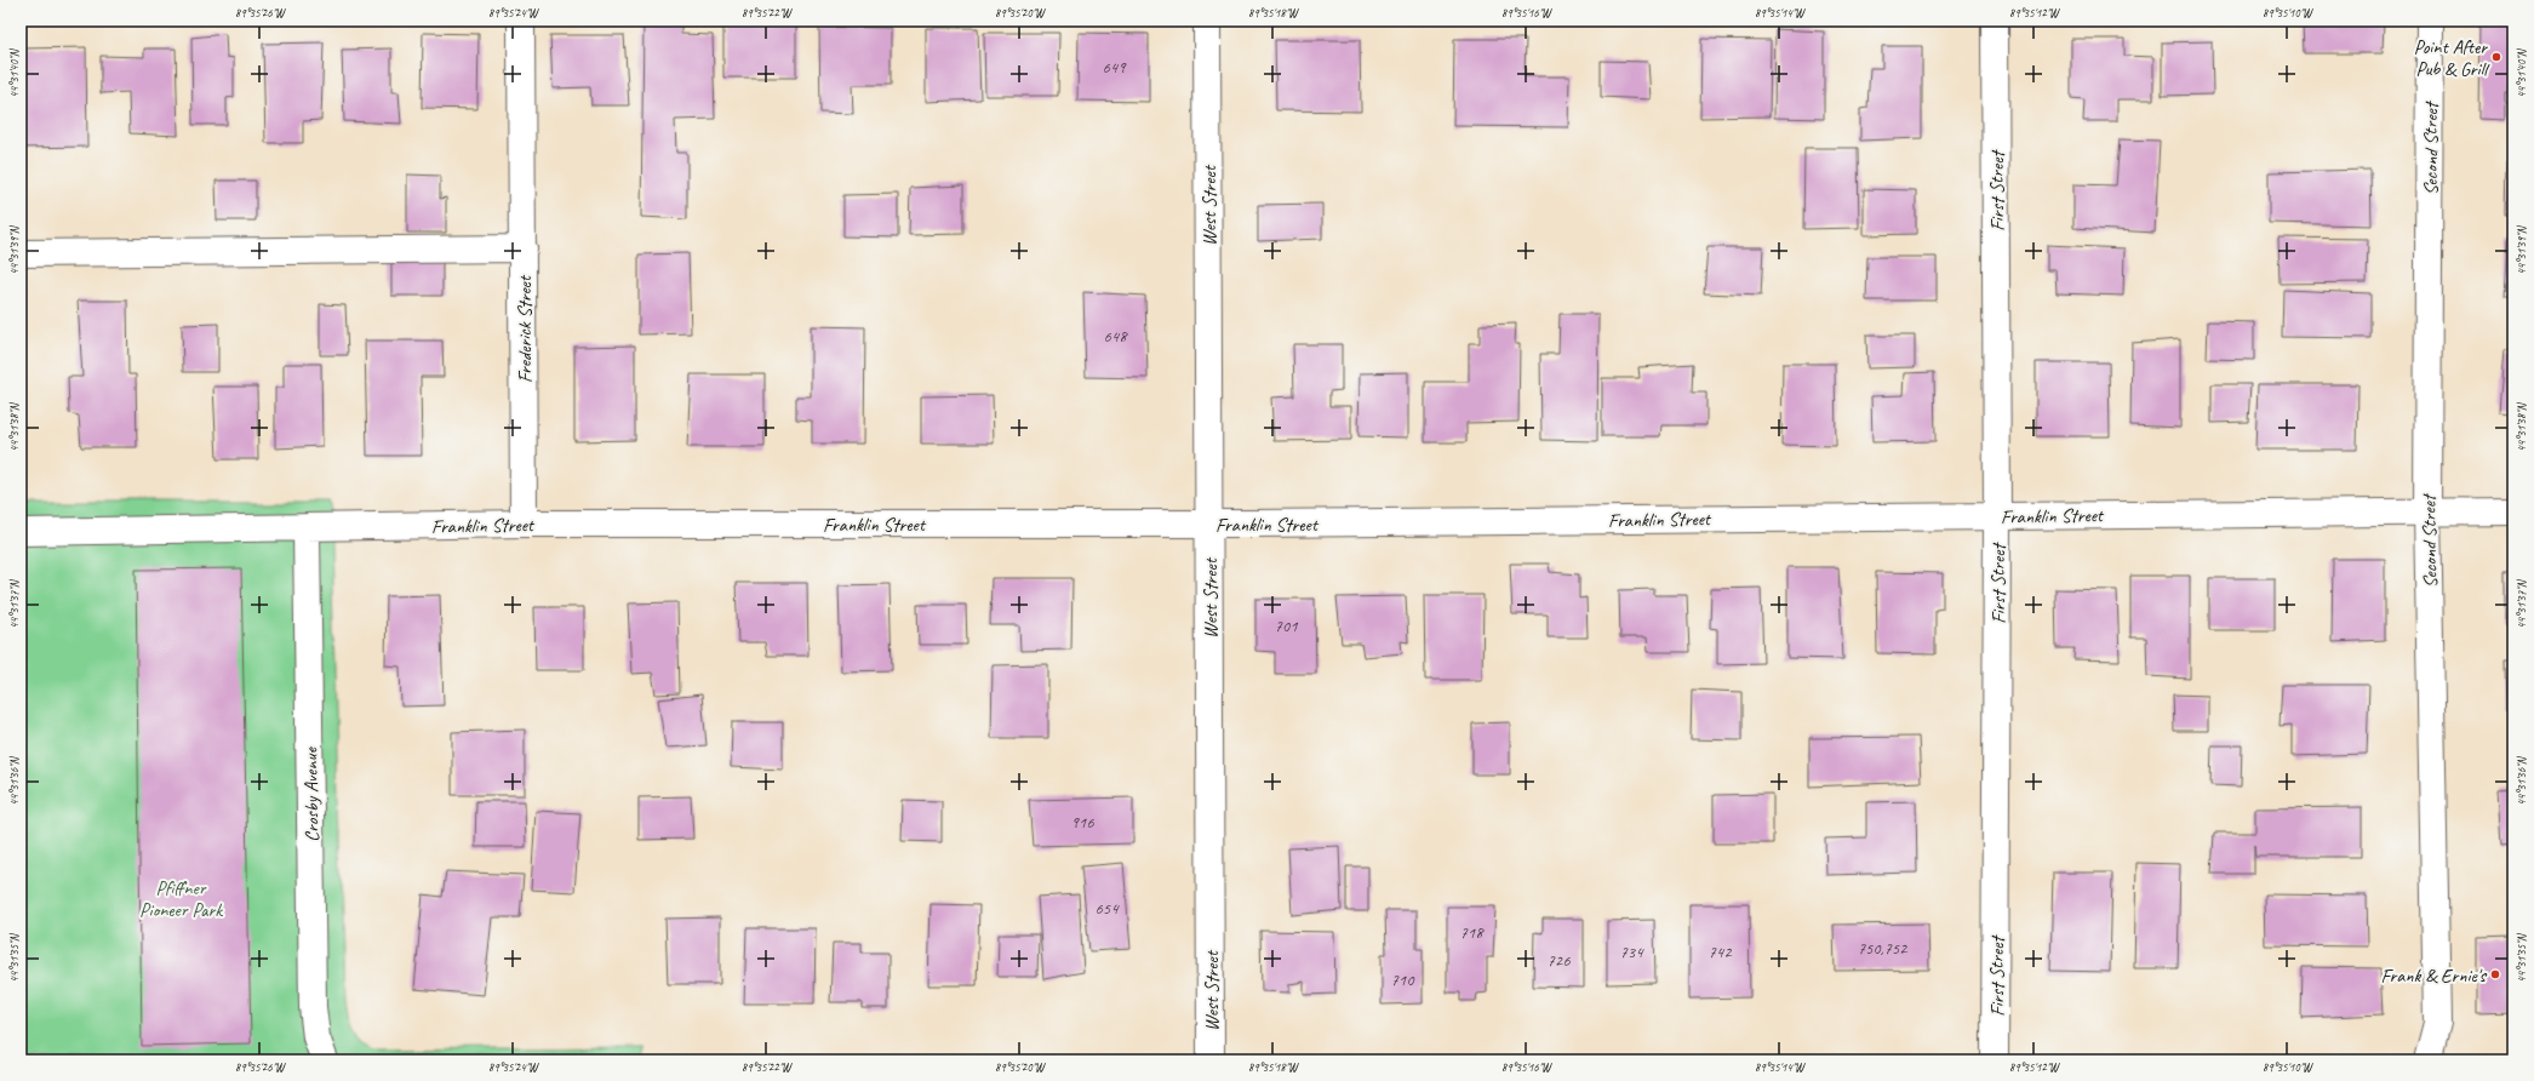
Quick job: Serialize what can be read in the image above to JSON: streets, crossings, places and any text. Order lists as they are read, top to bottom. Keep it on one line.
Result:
{"streets":{"street":["Second Street","First Street","West Street","Frederick Street","Franklin Street","Crosby Avenue"]},"crossings":[["Second Street","Franklin Street"],["First Street","Franklin Street"],["West Street","Franklin Street"],["Frederick Street","Franklin Street"],["Franklin Street","Crosby Avenue"]],"parks":["Pfiffner Pioneer Park"],"places":["Point After Pub & Grill","Frank & Ernie's"],"house_numbers":["649","648","701","916","654","718","750,752","734","742","726","710"],"coordinates":["89°35'26\"W","89°35'24\"W","89°35'22\"W","89°35'20\"W","89°35'18\"W","89°35'16\"W","89°35'14\"W","89°35'12\"W","89°35'10\"W","44°31'40\"N","44°31'39\"N","44°31'38\"N","44°31'37\"N","44°31'36\"N","44°31'35\"N"]}
